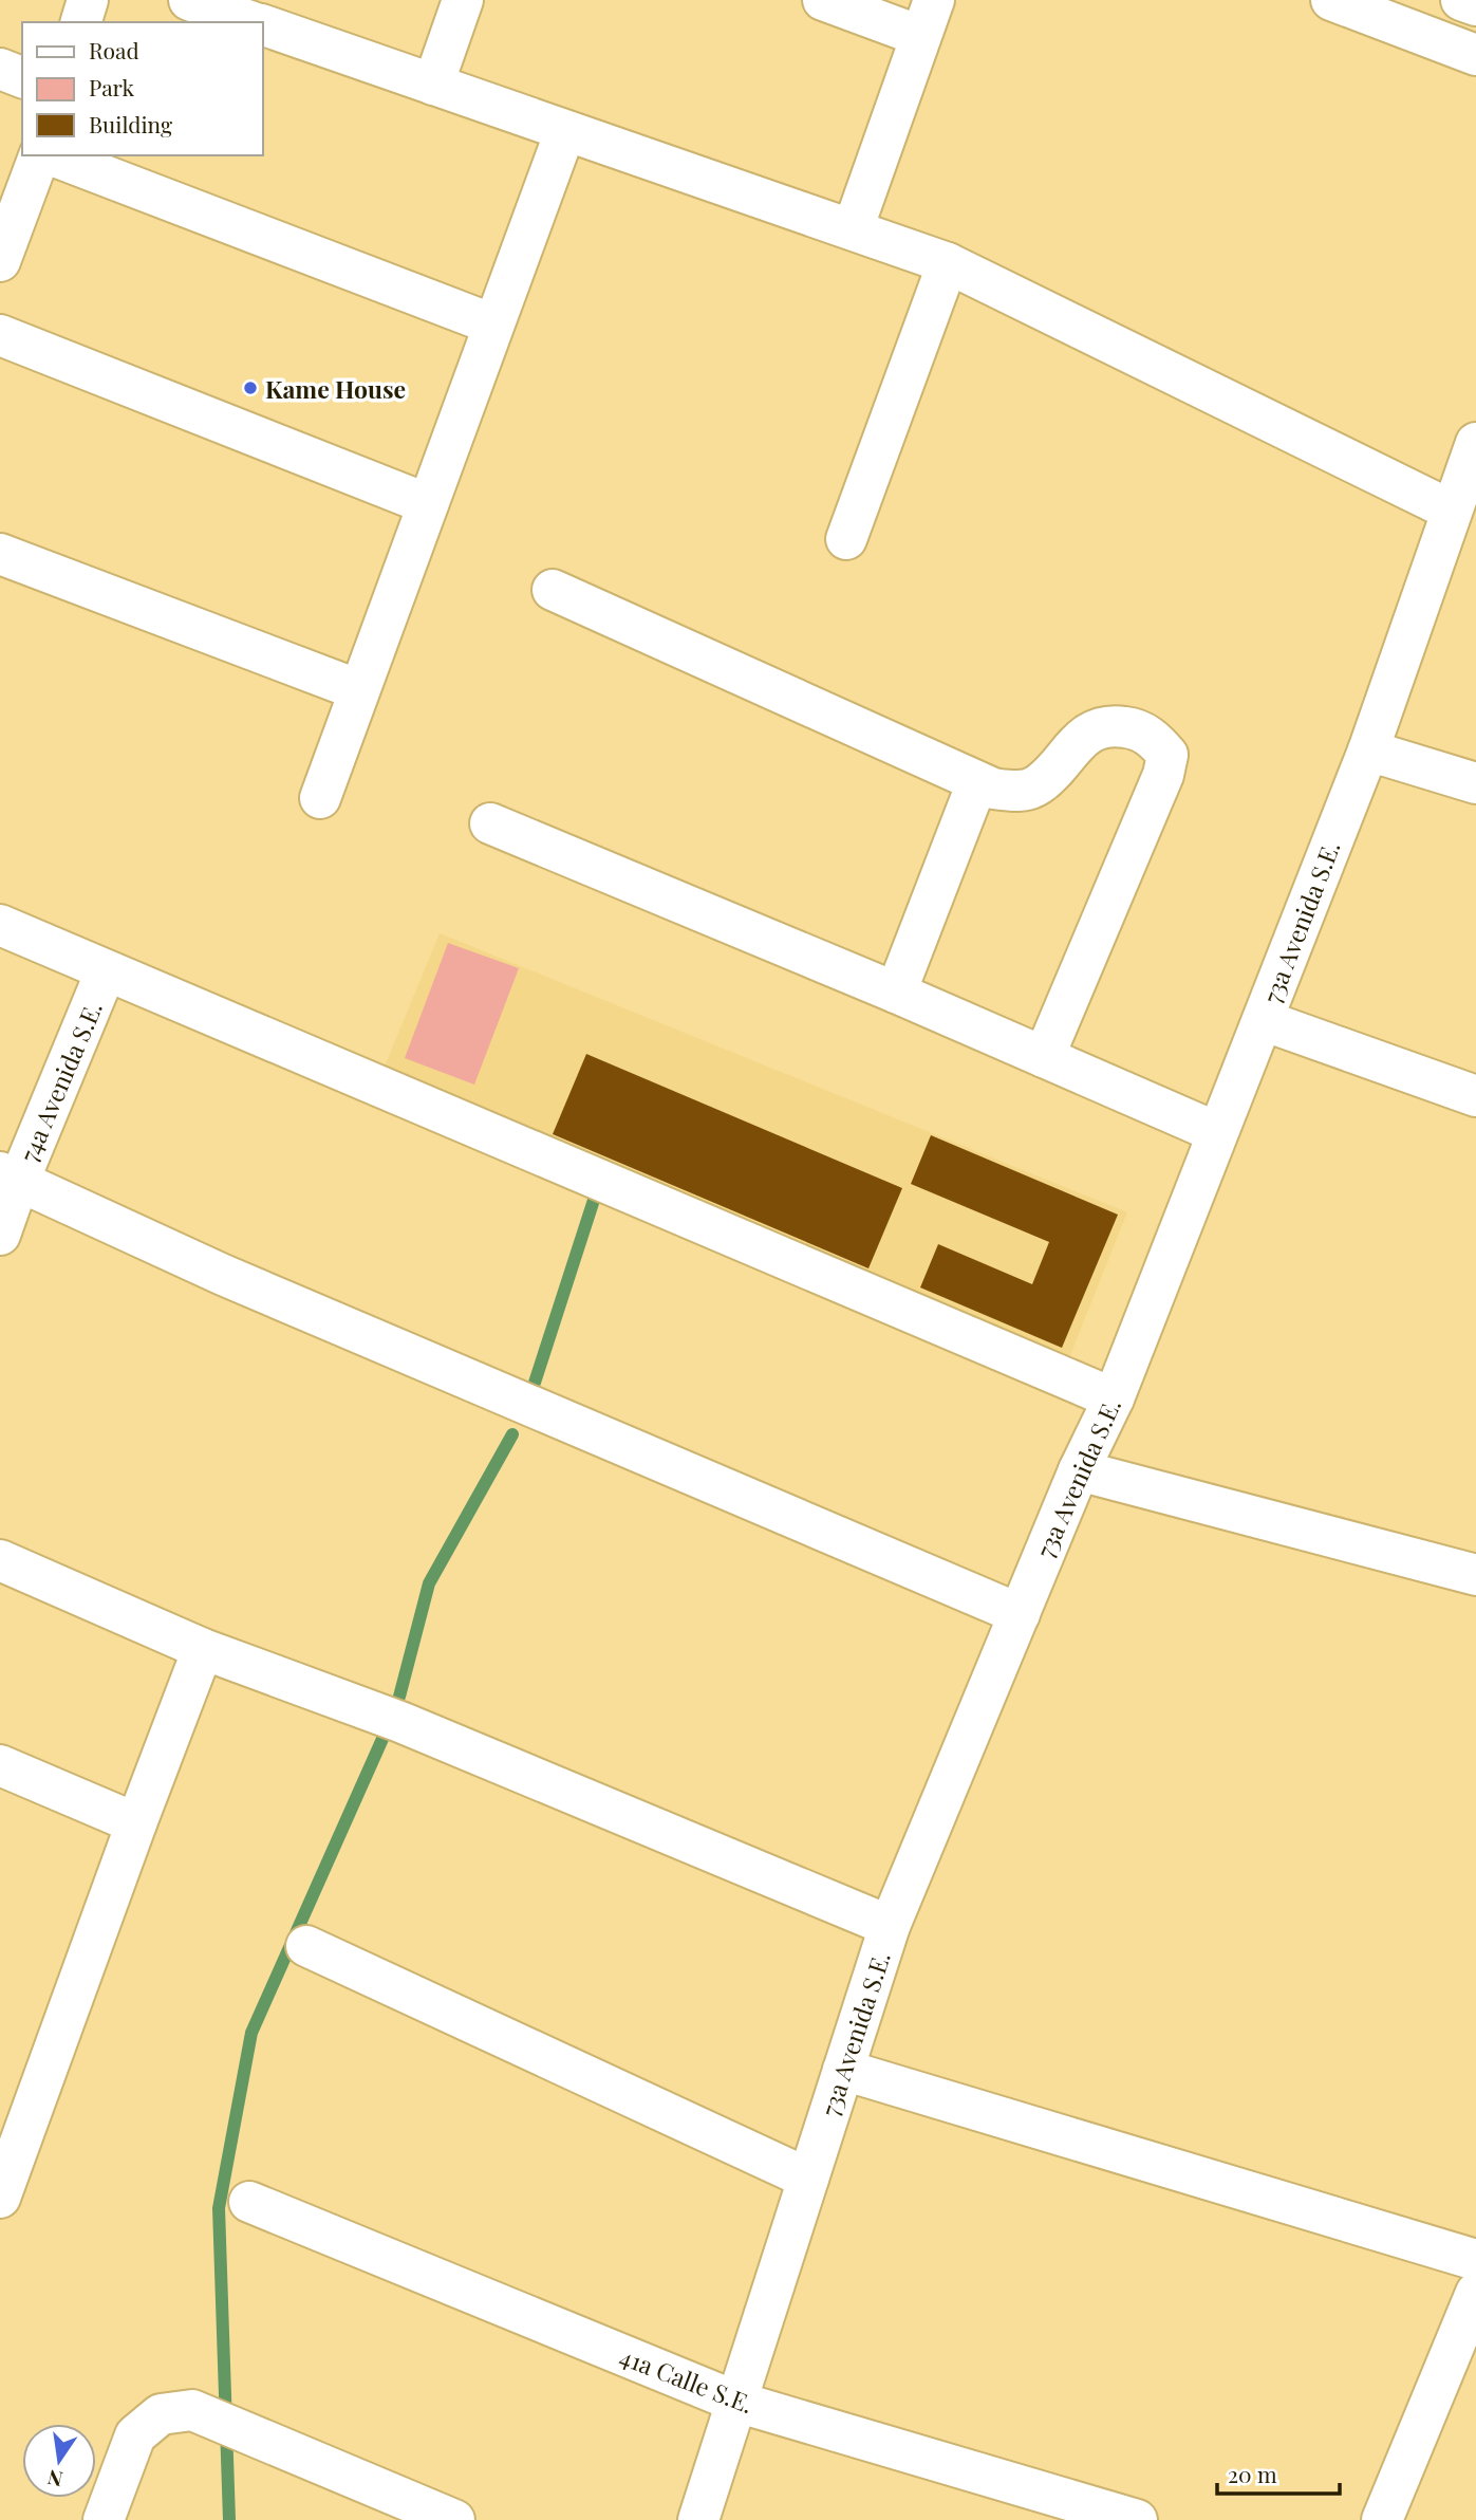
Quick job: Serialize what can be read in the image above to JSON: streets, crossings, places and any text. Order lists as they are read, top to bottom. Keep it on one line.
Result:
{"streets":{"street":["73a Avenida S.E.","74a Avenida S.E.","41a Calle S.E."]},"crossings":[["73a Avenida S.E.","41a Calle S.E."]],"places":["Kame House"],"legend":["Road","Park","Building"],"scale_bar":"20 m","north":"bottom"}
